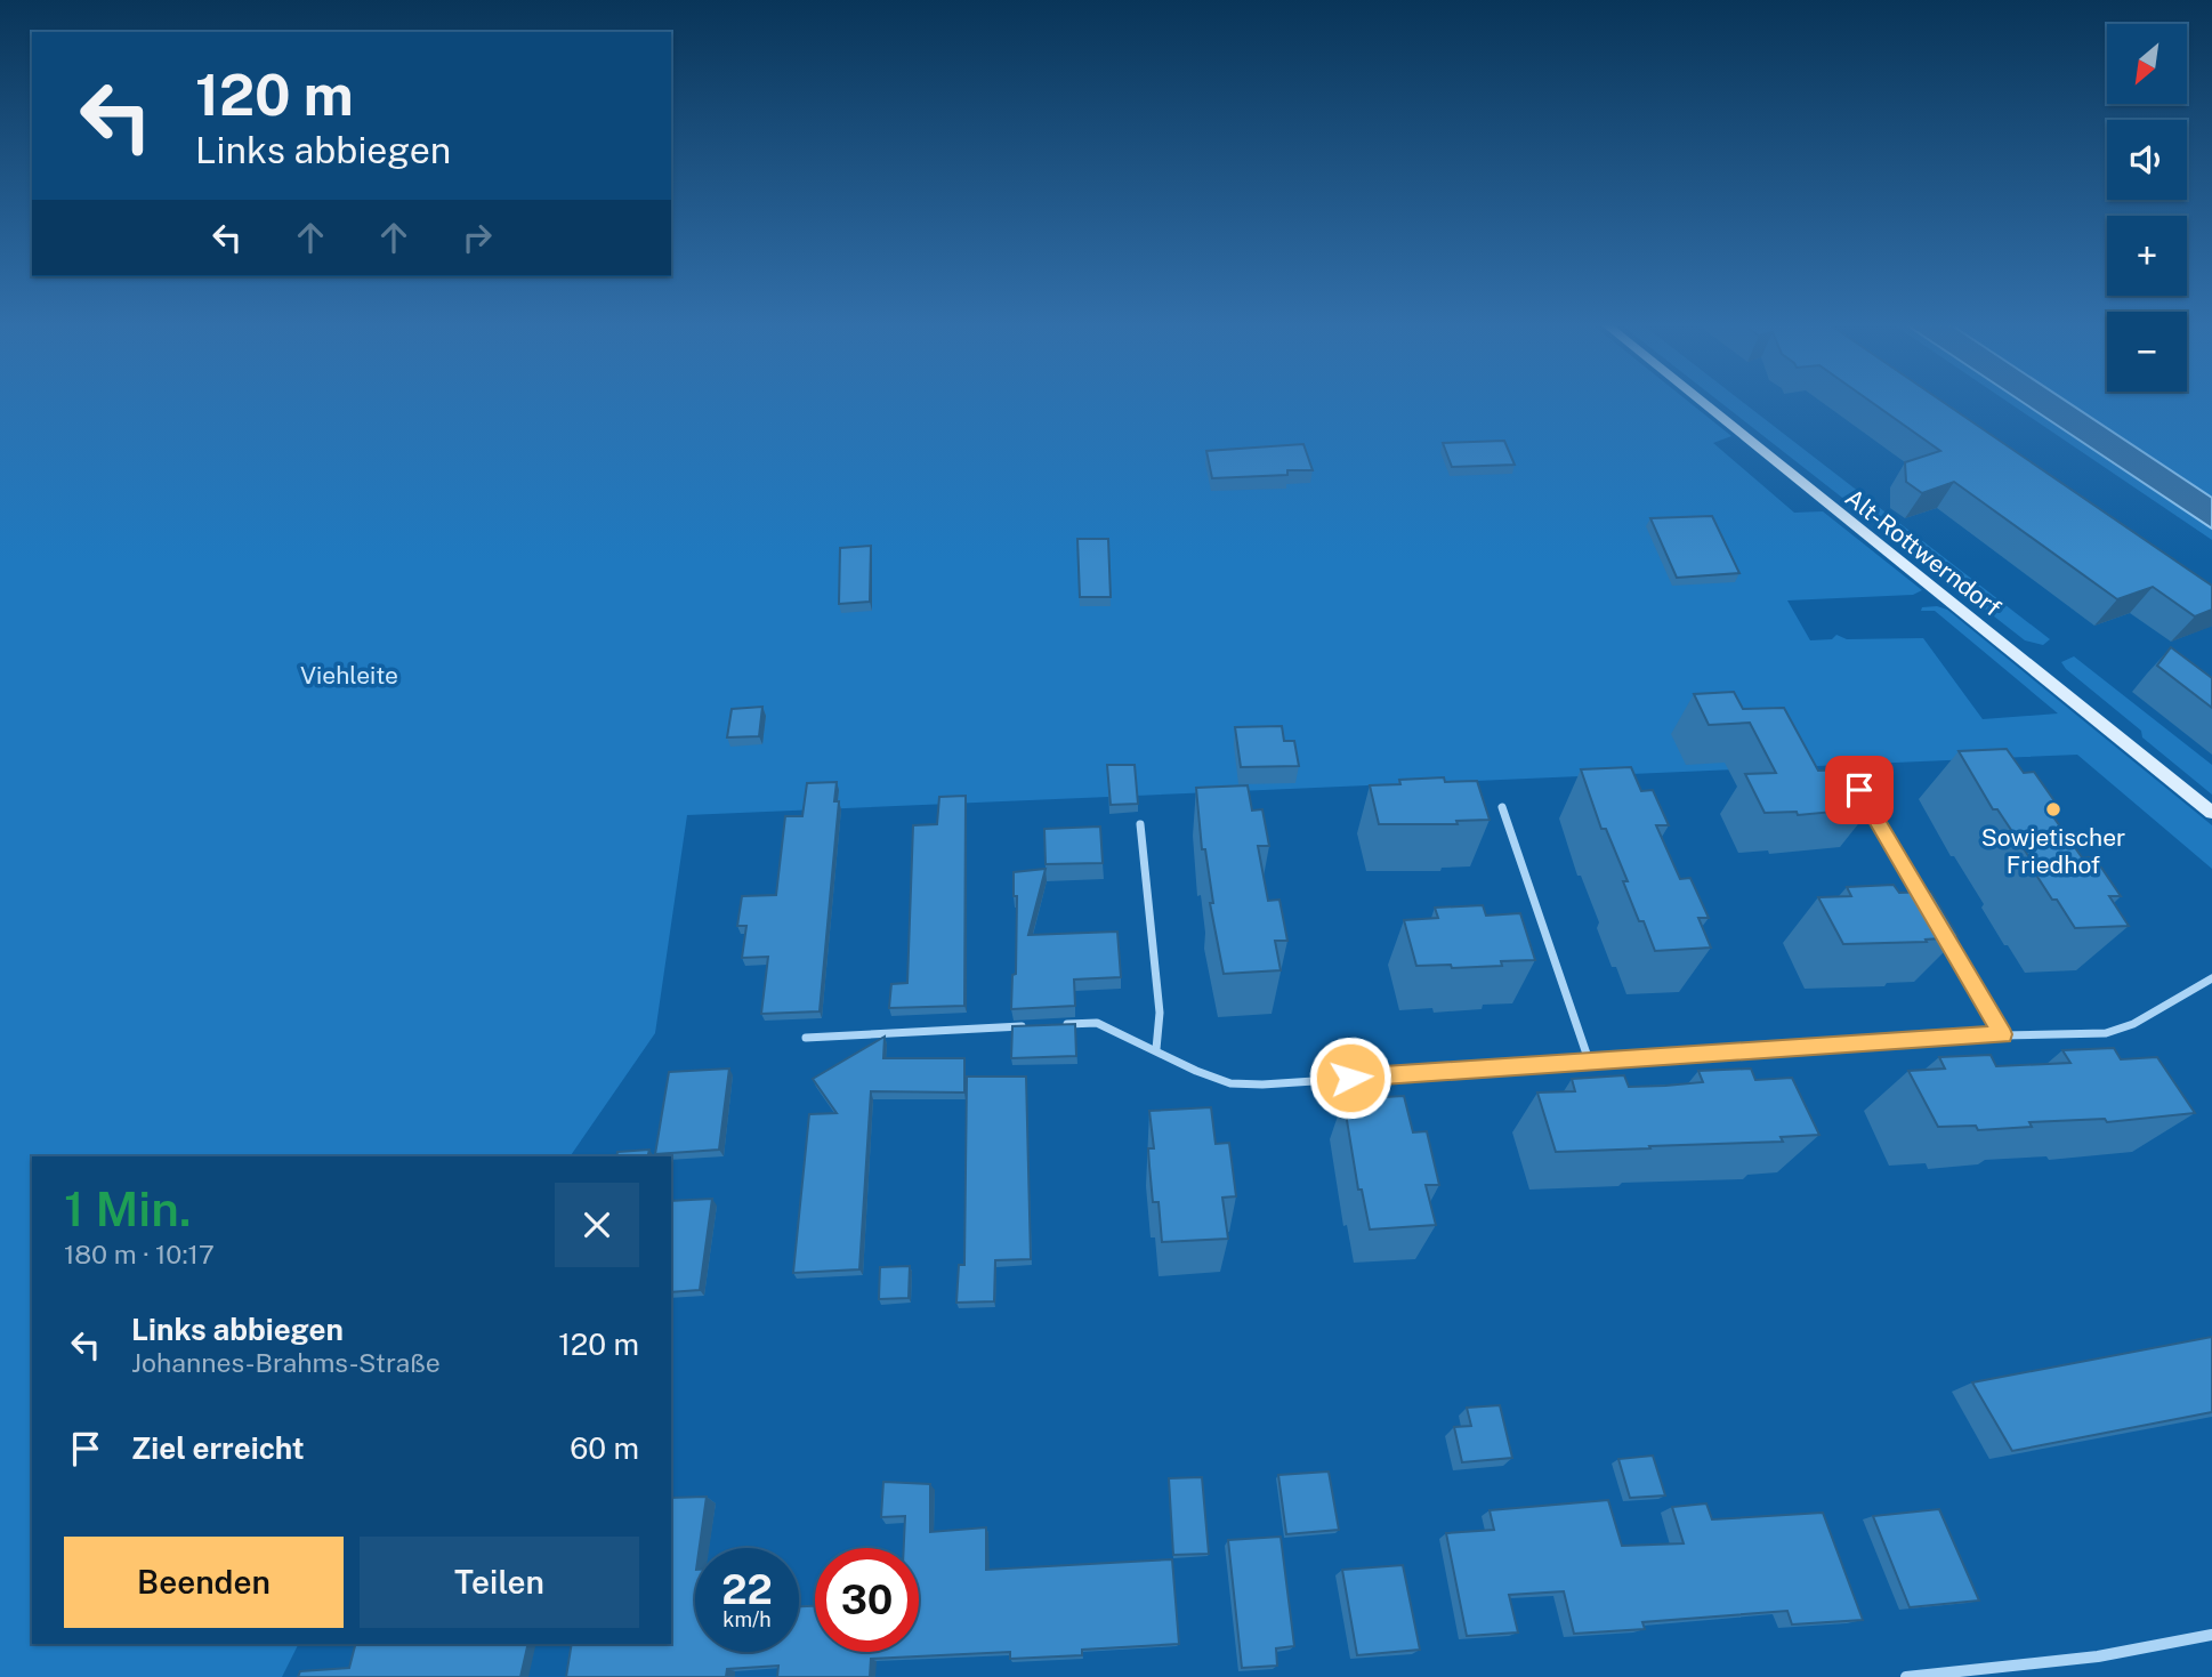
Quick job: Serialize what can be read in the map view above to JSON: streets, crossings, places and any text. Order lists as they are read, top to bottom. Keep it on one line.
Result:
{"streets":{"main road":["Alt-Rottwerndorf"]},"parks":["Viehleite"],"places":["Sowjetischer Friedhof"],"north":"bottom left","page":{"map_buttons":["+","−"],"turn":["120 m","Links abbiegen"],"heading":["1 Min.","180 m · 10:17"],"list":[{"name":"Links abbiegen","note":"Johannes-Brahms-Straße","value":"120 m"},{"name":"Ziel erreicht","value":"60 m"}],"buttons":["Beenden","Teilen"],"speed":"22 km/h","limit":"30"}}
